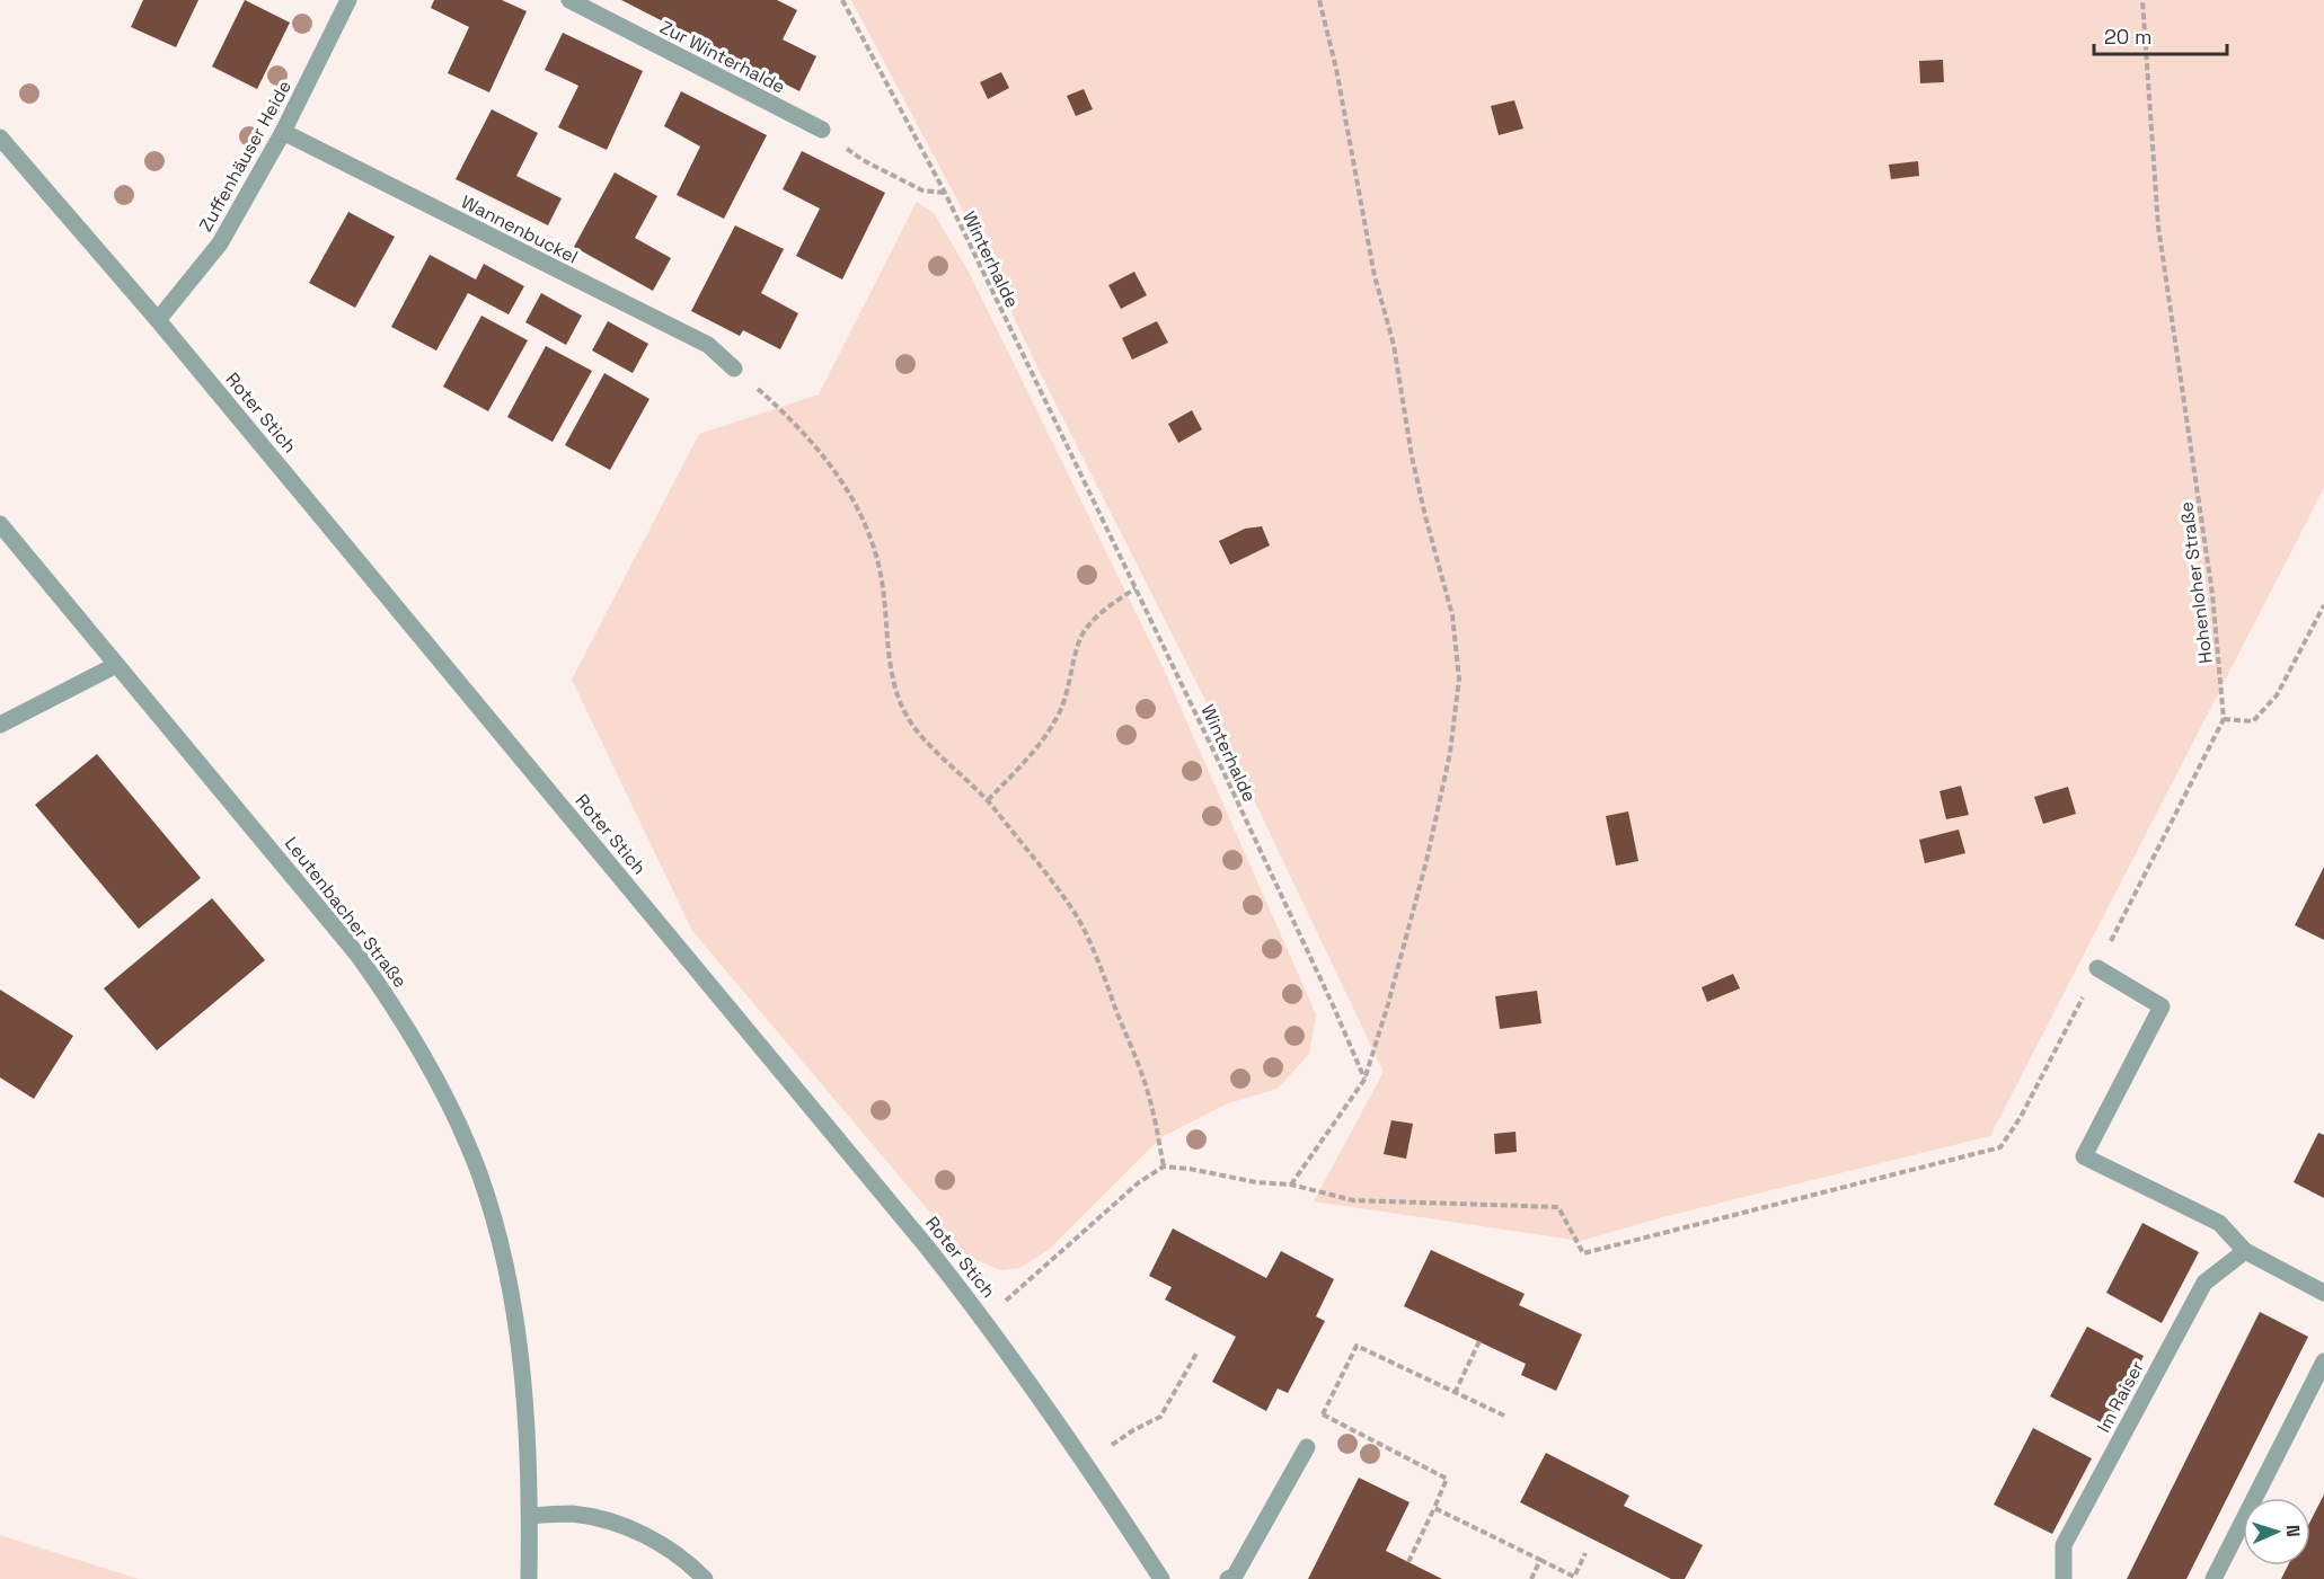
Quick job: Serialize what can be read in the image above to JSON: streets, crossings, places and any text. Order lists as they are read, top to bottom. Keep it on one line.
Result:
{"streets":{"street":["Zur Winterhalde","Zuffenhäuser Heide","Wannenbuckel","Roter Stich","Leutenbacher Straße","Im Raiser"],"path":["Winterhalde","Hohenloher Straße"]},"crossings":[["Zuffenhäuser Heide","Wannenbuckel"],["Zuffenhäuser Heide","Roter Stich"]],"scale_bar":"20 m","north":"right"}
